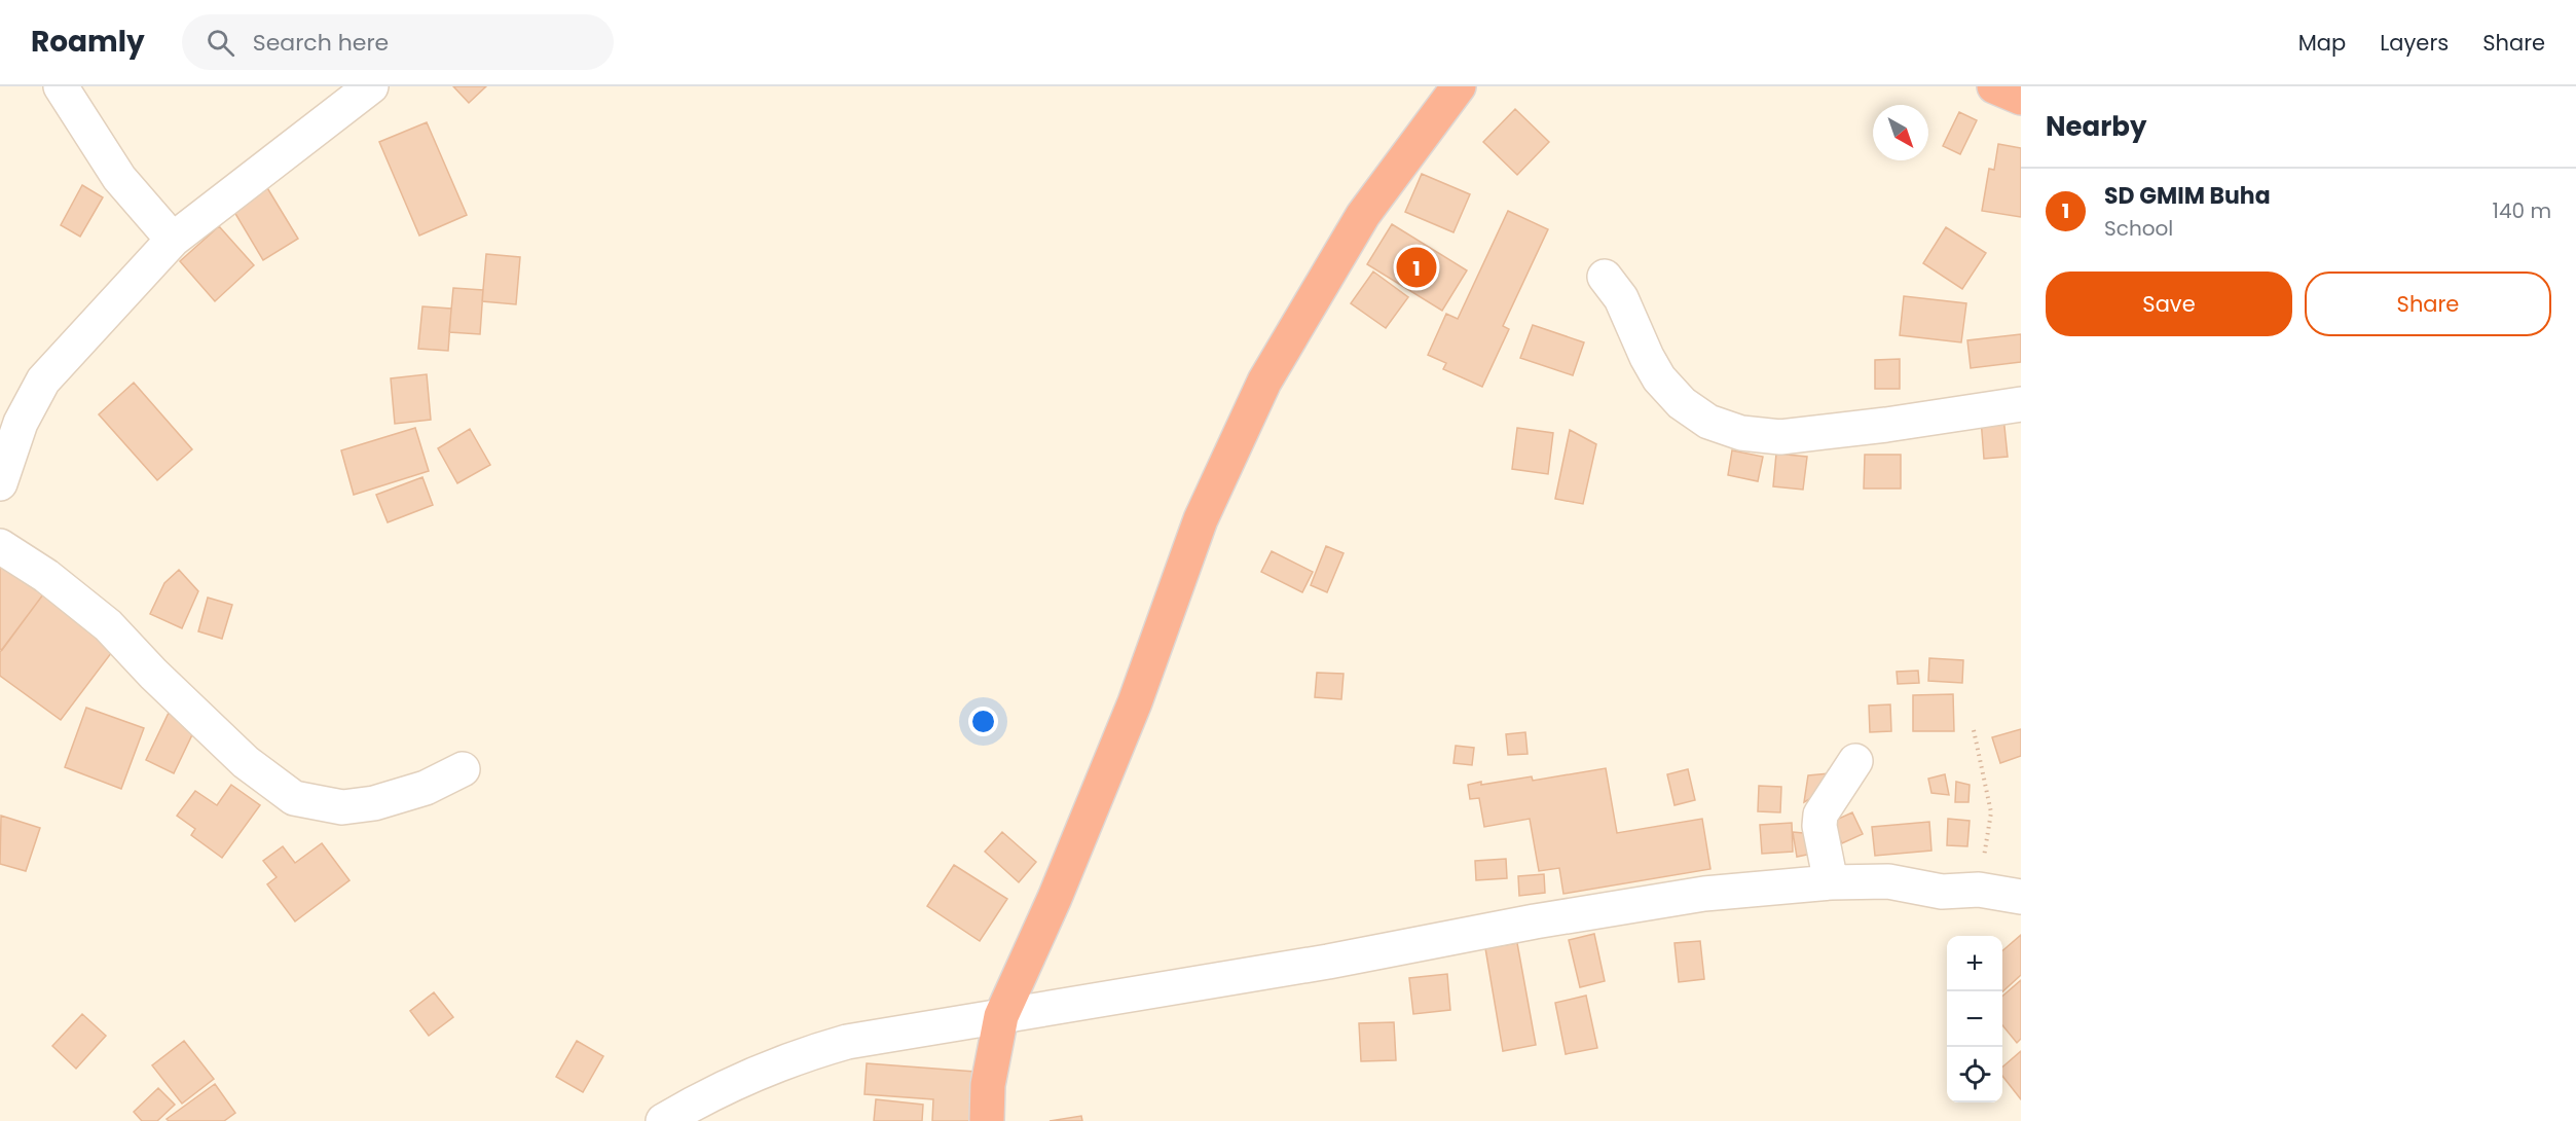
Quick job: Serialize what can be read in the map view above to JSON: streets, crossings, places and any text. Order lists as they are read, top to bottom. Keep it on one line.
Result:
{"north":"bottom right","page":{"header":"Roamly","search":"Search here","nav":["Map","Layers","Share"],"heading":"Nearby","list":[{"mark":"1","name":"SD GMIM Buha","note":"School","value":"140 m"}],"pins":"1","buttons":["Save","Share"],"map_buttons":["+","−"]}}
